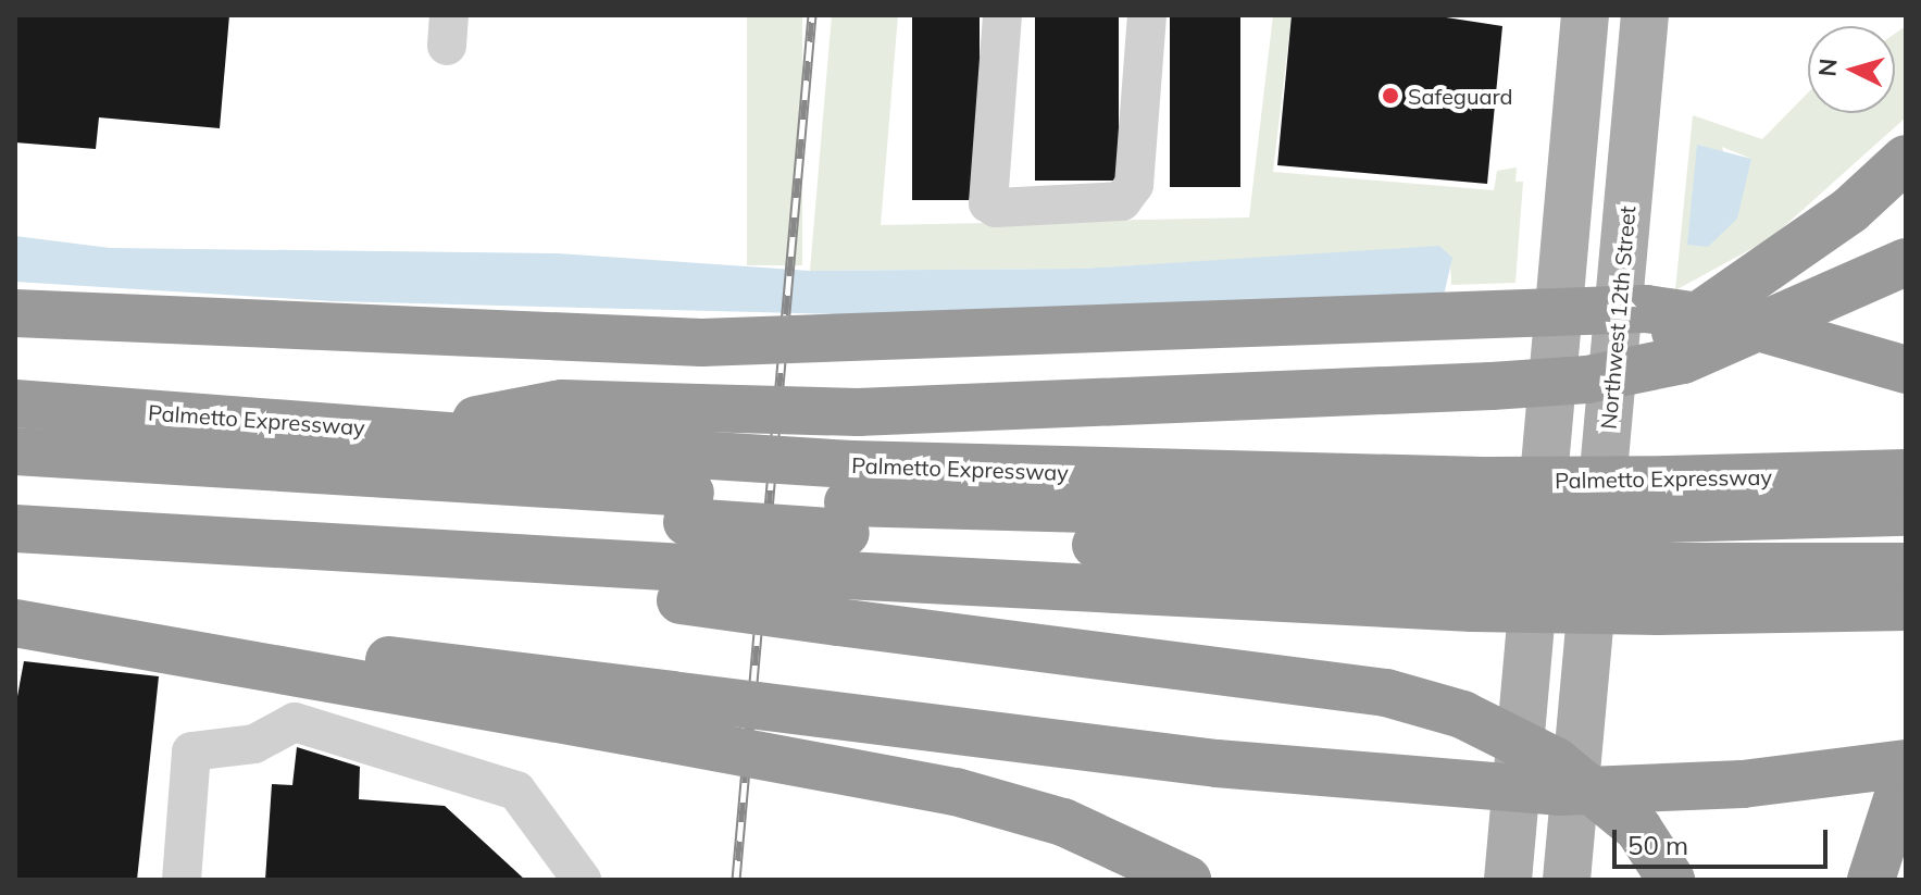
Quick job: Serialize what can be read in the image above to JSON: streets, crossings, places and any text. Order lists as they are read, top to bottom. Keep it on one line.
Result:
{"streets":{"highway":["Palmetto Expressway"],"main road":["Northwest 12th Street"]},"places":["Safeguard"],"scale_bar":"50 m","north":"left"}
